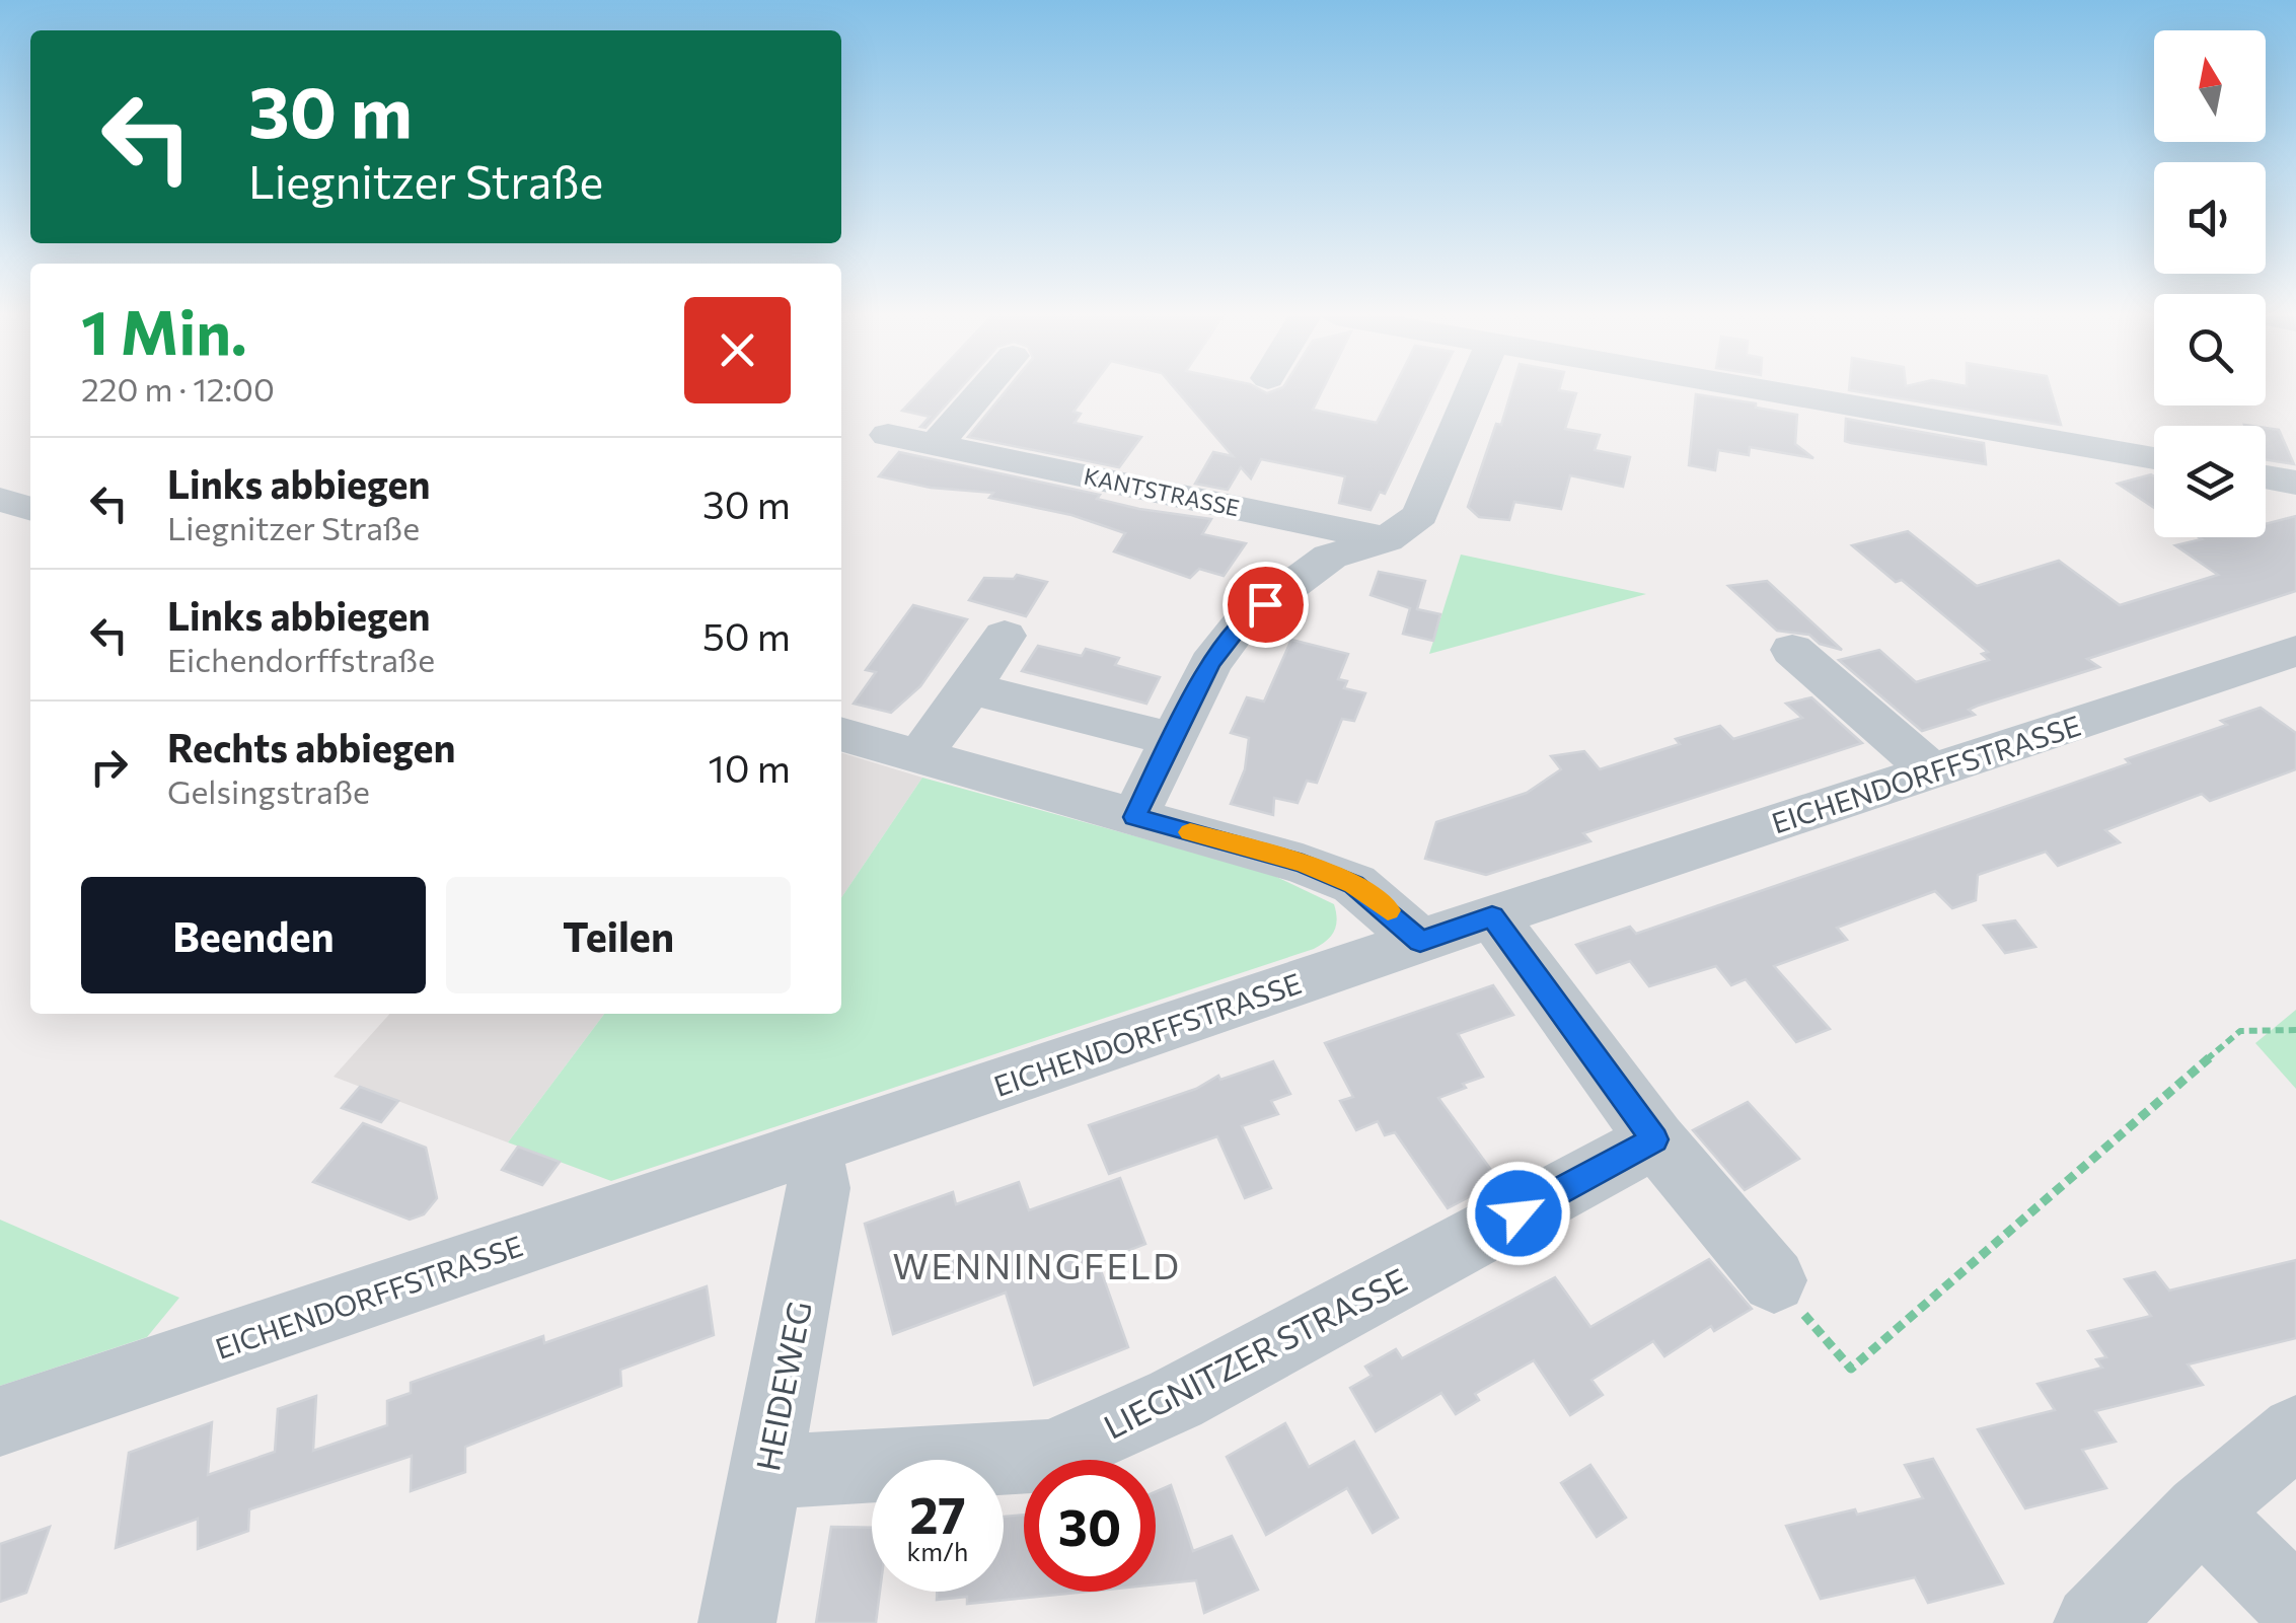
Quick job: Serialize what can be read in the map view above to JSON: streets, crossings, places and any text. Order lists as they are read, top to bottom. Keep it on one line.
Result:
{"streets":{"street":["KANTSTRASSE","EICHENDORFFSTRASSE","LIEGNITZER STRASSE","HEIDEWEG"]},"crossings":[["EICHENDORFFSTRASSE","HEIDEWEG"],["LIEGNITZER STRASSE","HEIDEWEG"]],"districts":["WENNINGFELD"],"north":"top","page":{"turn":["30 m","Liegnitzer Straße"],"heading":["1 Min.","220 m · 12:00"],"list":[{"name":"Links abbiegen","note":"Liegnitzer Straße","value":"30 m"},{"name":"Links abbiegen","note":"Eichendorffstraße","value":"50 m"},{"name":"Rechts abbiegen","note":"Gelsingstraße","value":"10 m"}],"buttons":["Beenden","Teilen"],"speed":"27 km/h","limit":"30"}}
